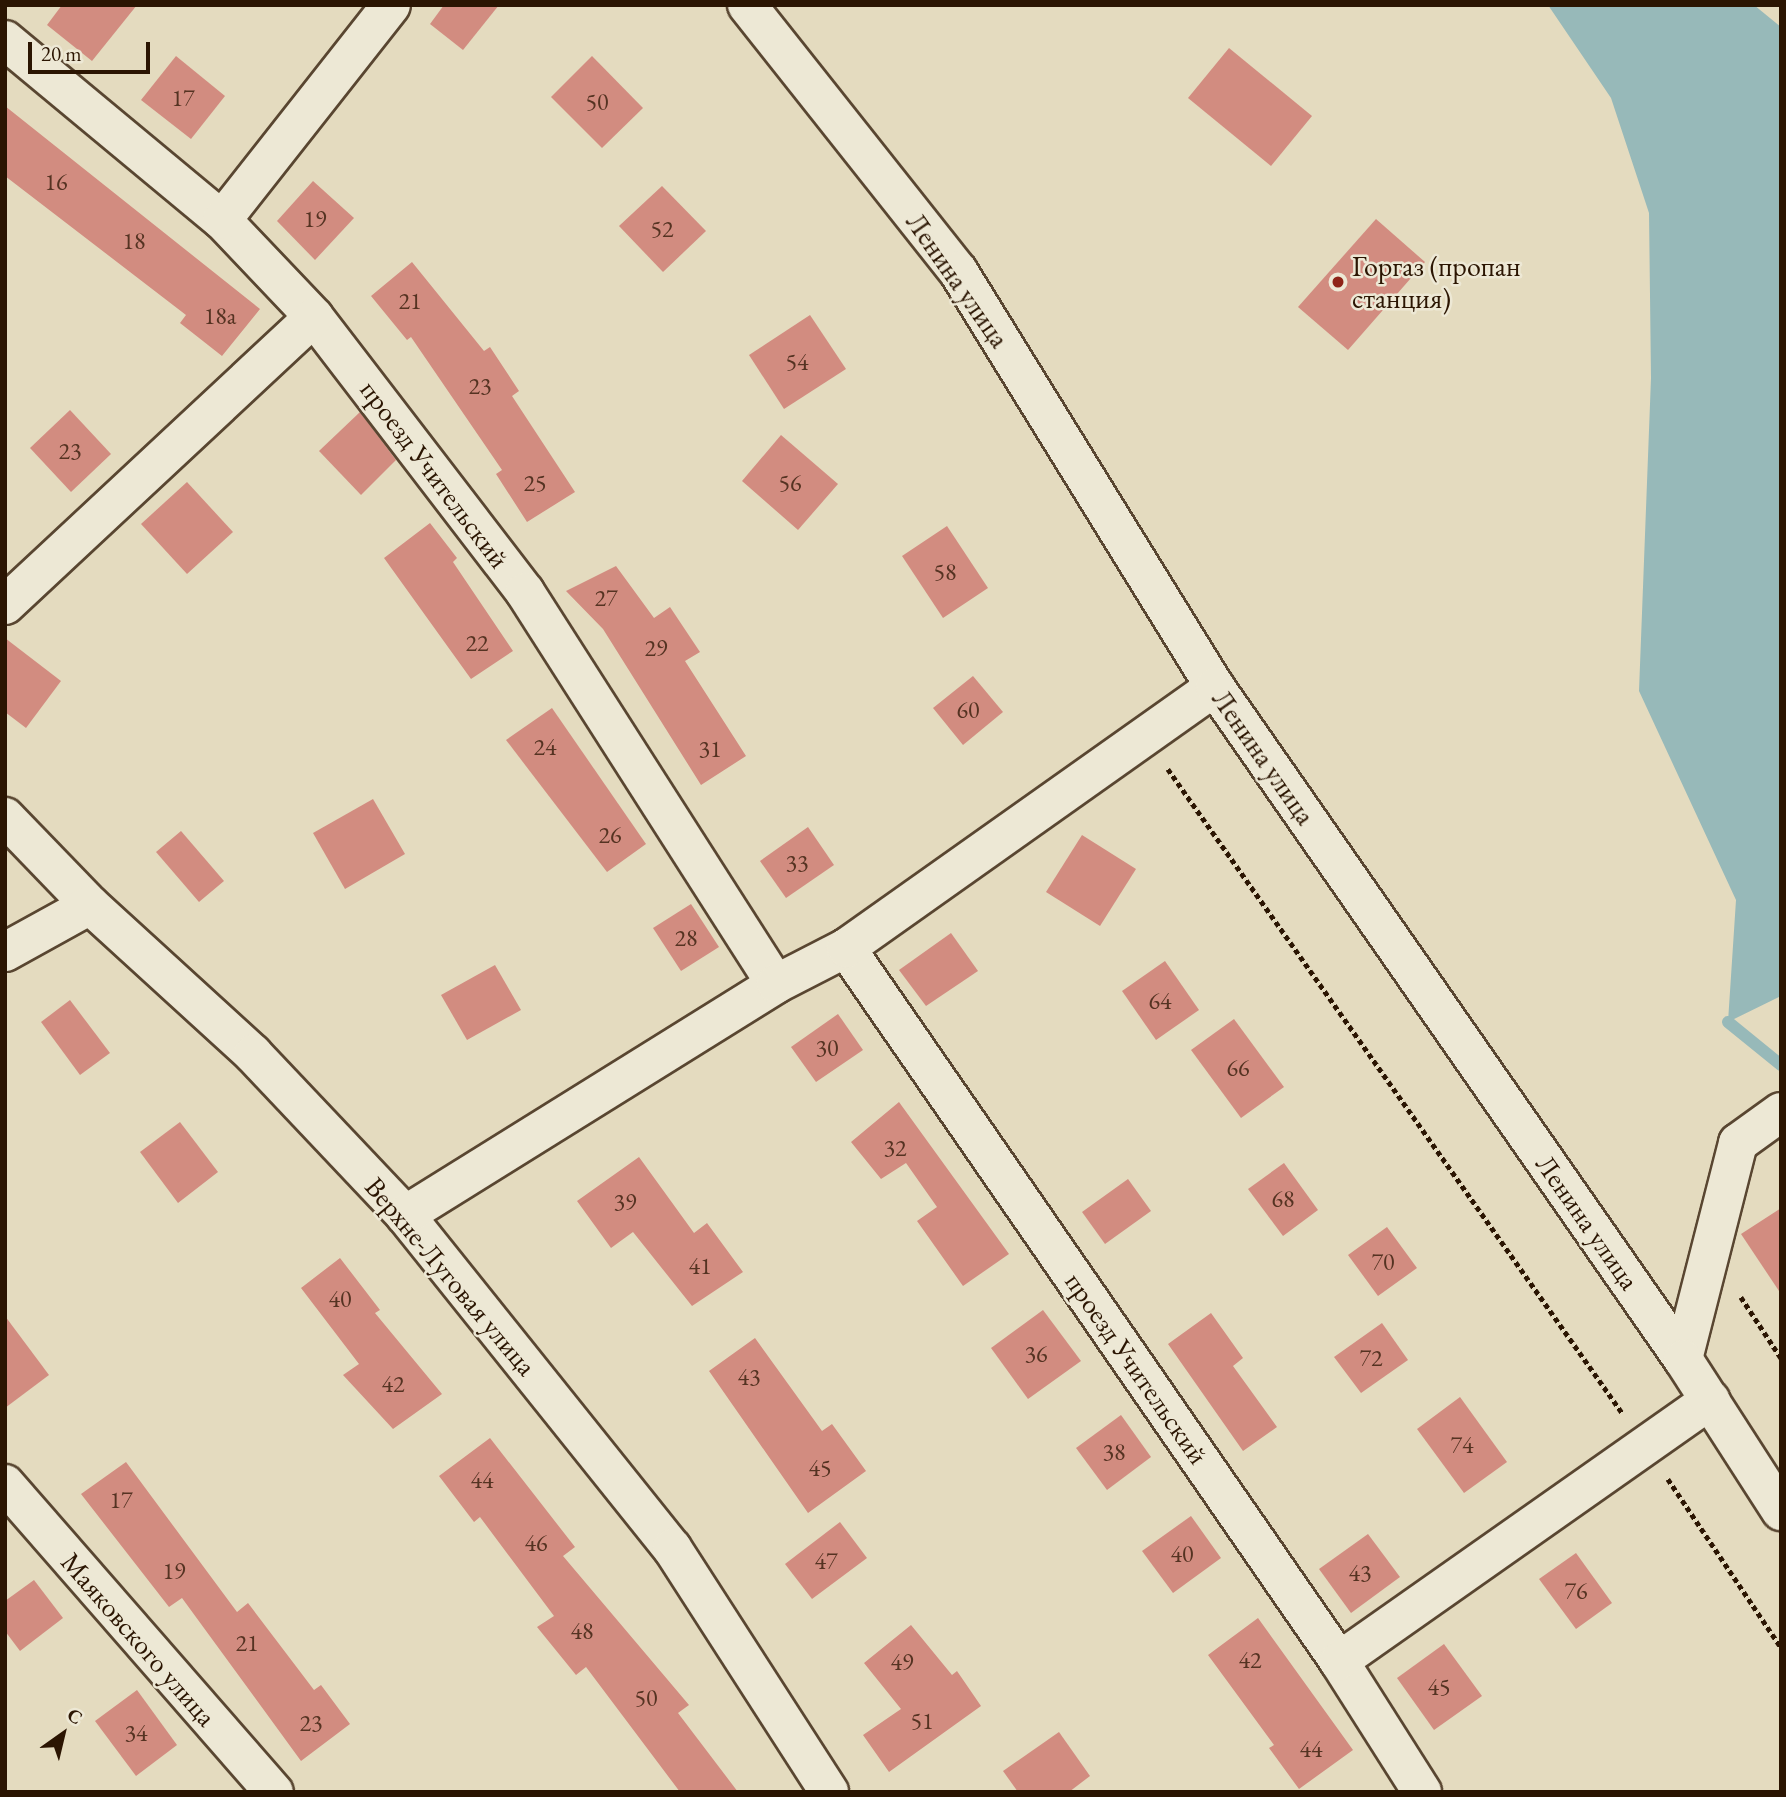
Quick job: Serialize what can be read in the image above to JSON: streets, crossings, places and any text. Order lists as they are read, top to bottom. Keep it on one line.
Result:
{"streets":{"street":["Ленина улица","проезд Учительский","Верхне-Луговая улица","Маяковского улица"]},"places":["Горгаз (пропан станция)"],"house_numbers":["17","50","16","19","52","18","21","18a","54","23","23","25","56","58","27","22","29","60","24","31","26","33","28","64","30","66","32","68","39","70","41","40","36","72","43","42","74","38","45","44","17","46","40","47","19","43","76","48","21","42","49","45","50","51","23","34","44"],"scale_bar":"20 m","north":"top right"}
